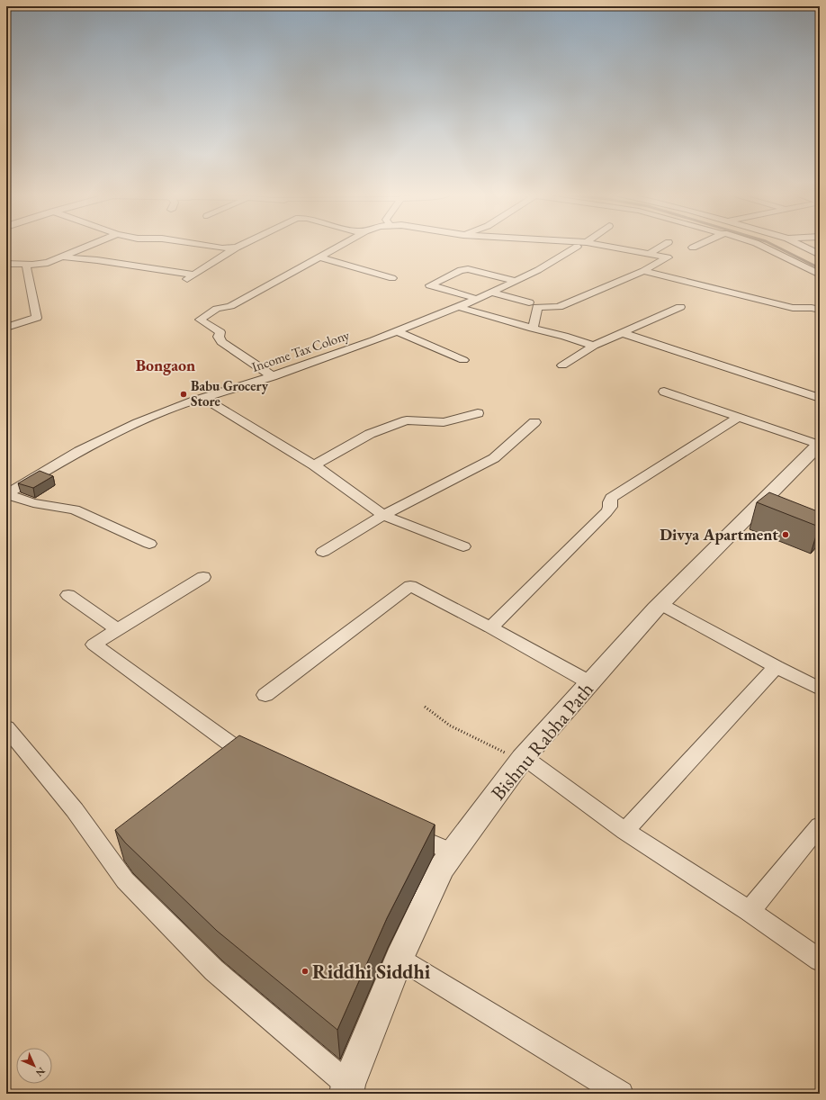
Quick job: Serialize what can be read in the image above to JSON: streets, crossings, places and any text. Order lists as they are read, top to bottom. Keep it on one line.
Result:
{"streets":{"street":["Income Tax Colony","Bishnu Rabha Path"]},"districts":["Bongaon"],"places":["Babu Grocery Store","Divya Apartment","Riddhi Siddhi"],"north":"bottom right"}
